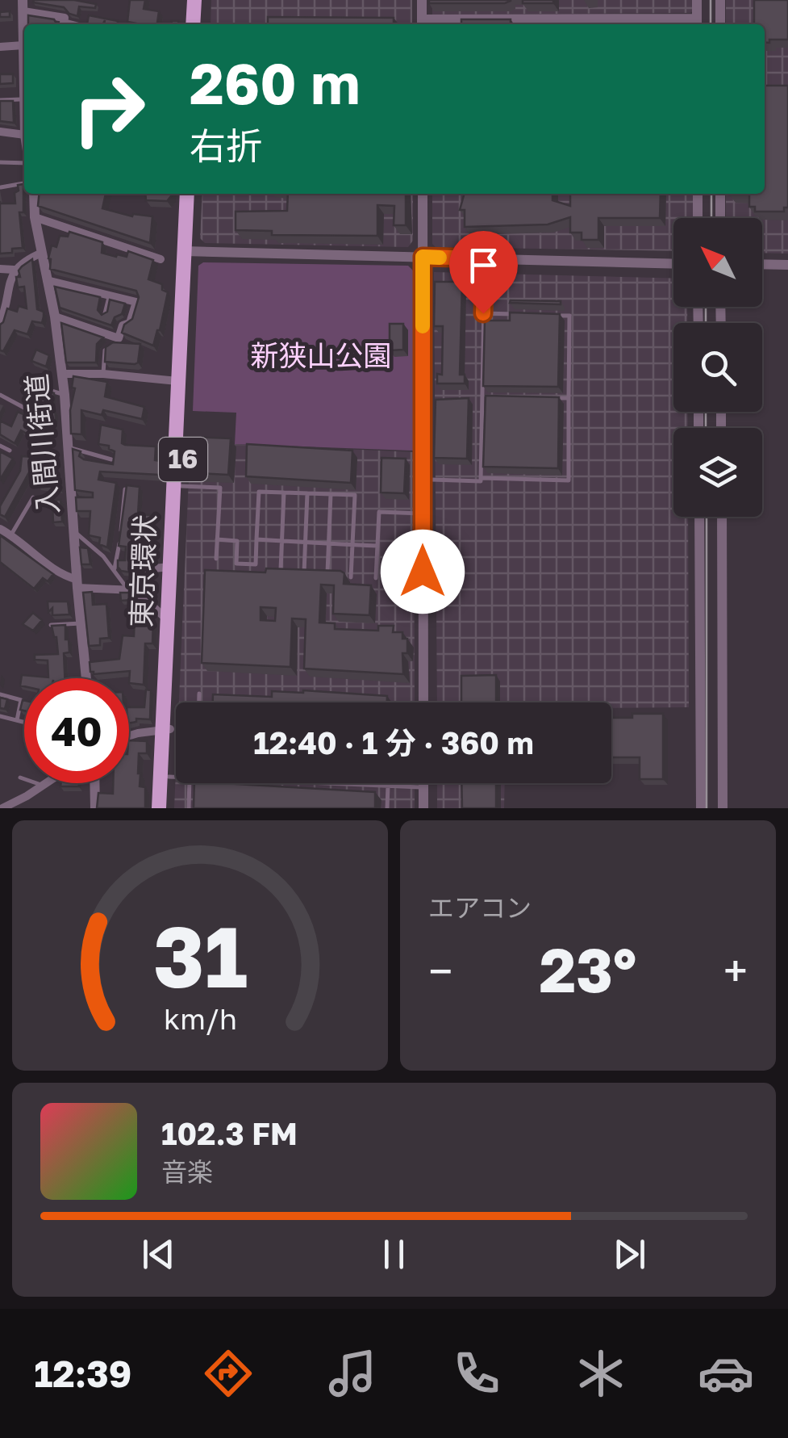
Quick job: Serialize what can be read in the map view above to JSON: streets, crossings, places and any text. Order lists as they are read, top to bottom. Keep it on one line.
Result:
{"streets":{"highway":["16","東京環状"],"street":["入間川街道"]},"parks":["新狭山公園"],"north":"top left","page":{"turn":["260 m","右折"],"limit":"40","trip":"12:40 · 1 分 · 360 m","tile":"エアコン","heat":["−","23°","+"],"song":["102.3 FM","音楽"],"tabs":"12:39","gauge":["31","km/h"]}}
